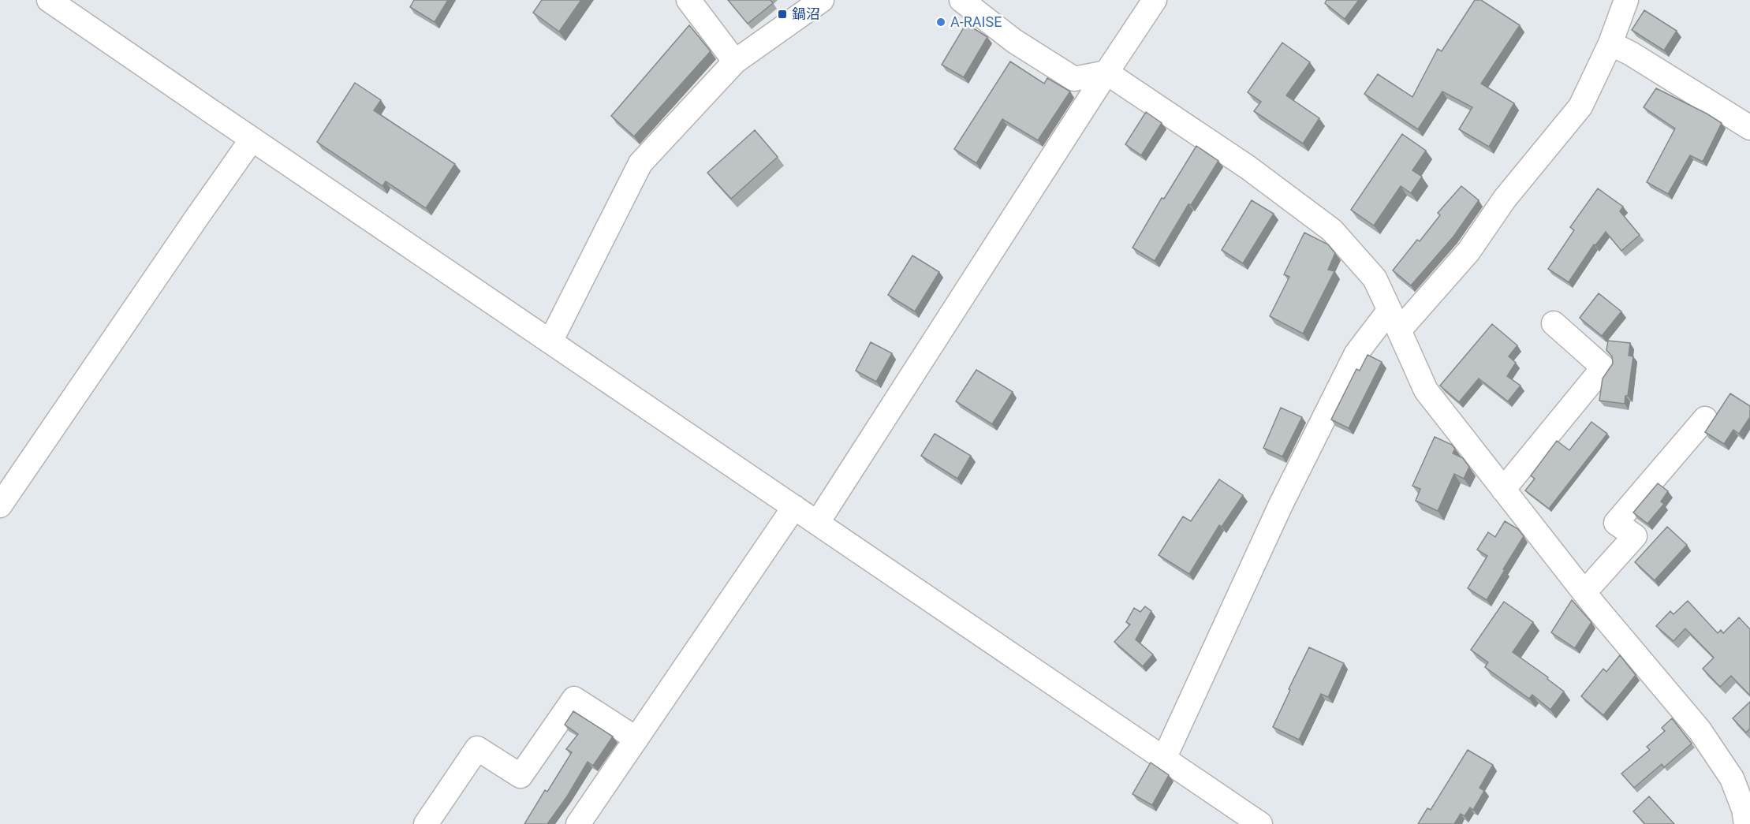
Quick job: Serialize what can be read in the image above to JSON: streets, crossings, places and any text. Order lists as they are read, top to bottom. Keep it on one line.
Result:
{"places":{"transit":["鍋沼"],"other":["A-RAISE"]}}
